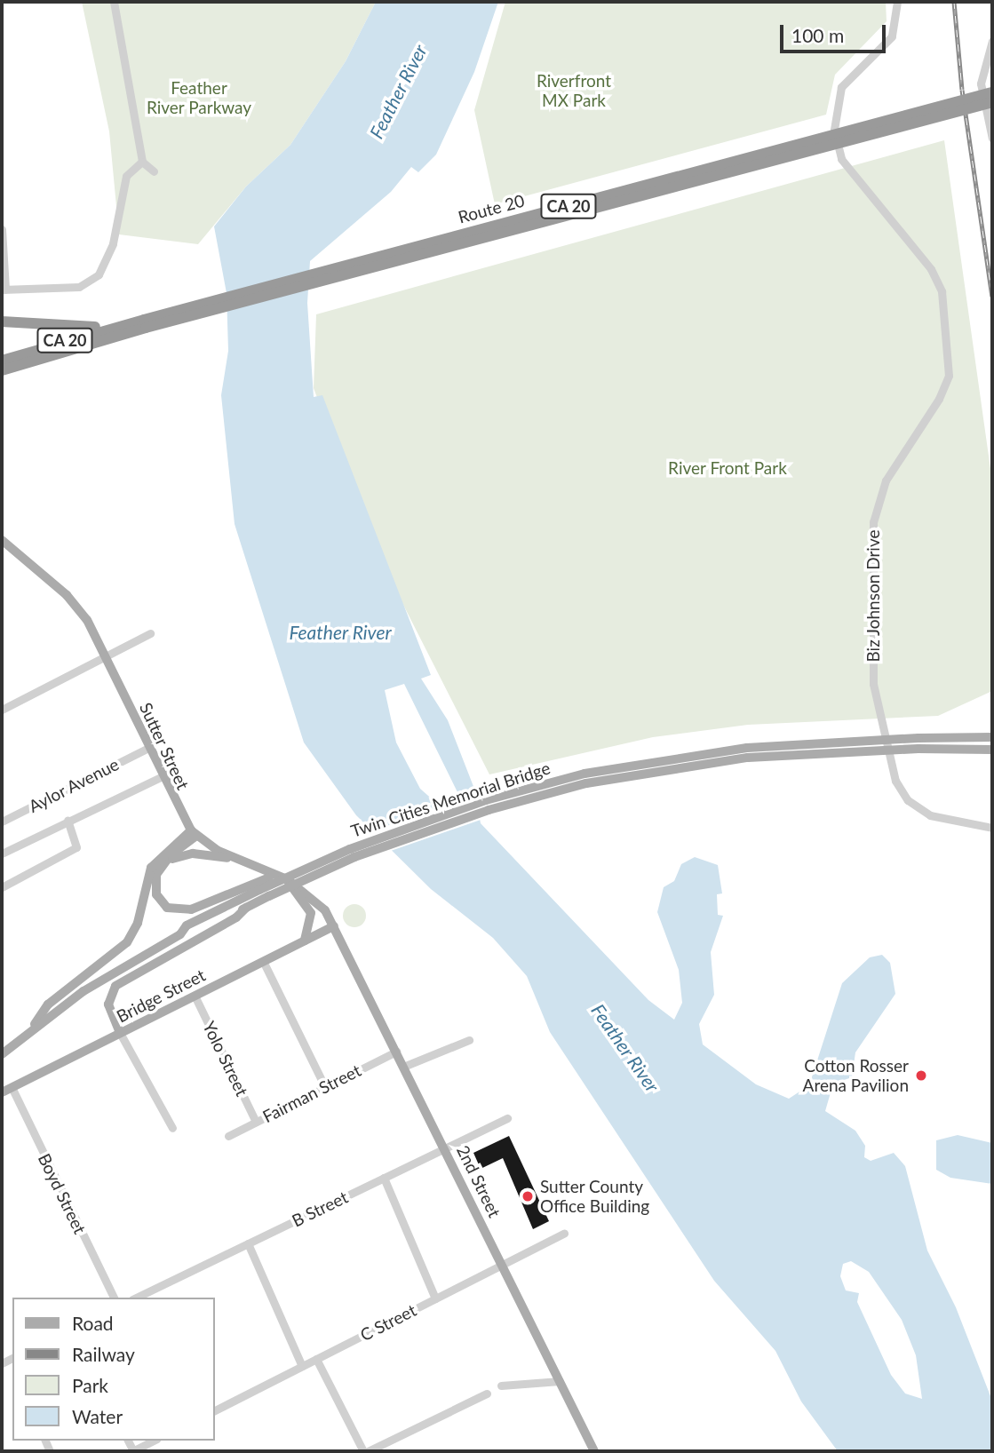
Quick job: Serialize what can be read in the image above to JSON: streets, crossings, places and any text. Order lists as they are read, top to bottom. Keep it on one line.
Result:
{"streets":{"highway":["CA 20","Route 20"],"main road":["Sutter Street","Twin Cities Memorial Bridge","Bridge Street","2nd Street"],"street":["Biz Johnson Drive","Aylor Avenue","Yolo Street","Fairman Street","Boyd Street","B Street","C Street"]},"crossings":[["CA 20","Route 20"],["Sutter Street","Aylor Avenue"],["Bridge Street","Yolo Street"],["Bridge Street","2nd Street"],["Bridge Street","Boyd Street"],["Yolo Street","Fairman Street"],["Fairman Street","2nd Street"],["2nd Street","B Street"],["2nd Street","C Street"]],"water":["Feather River"],"parks":["Riverfront MX Park","Feather River Parkway","River Front Park"],"places":["Cotton Rosser Arena Pavilion","Sutter County Office Building"],"legend":["Road","Railway","Park","Water"],"scale_bar":"100 m"}
